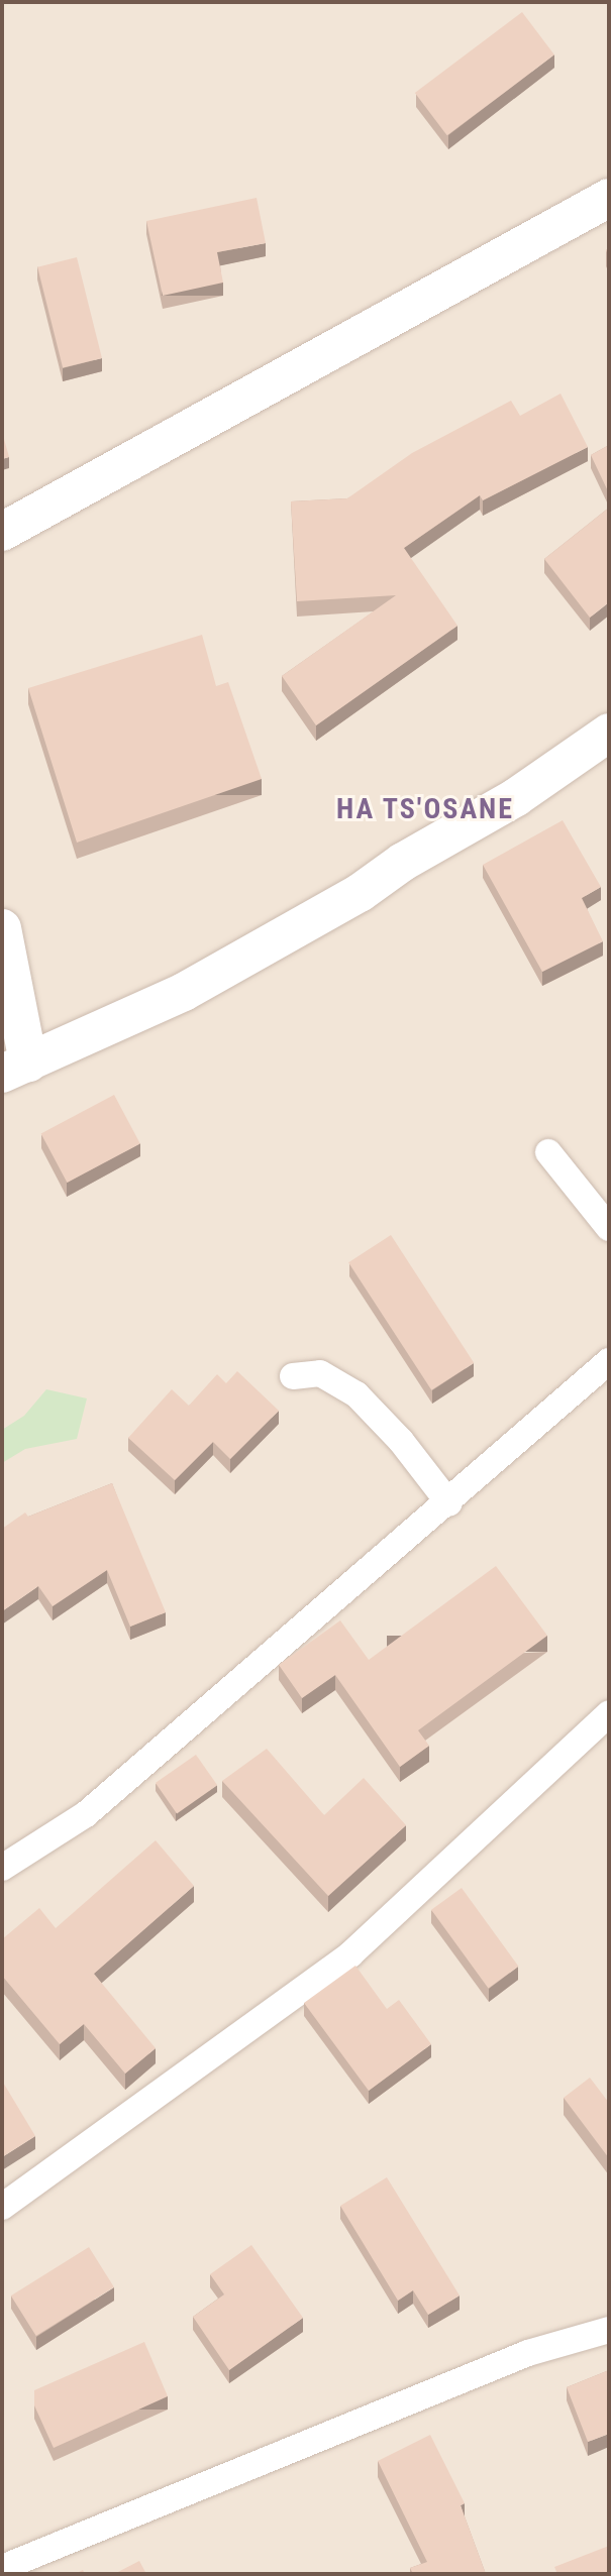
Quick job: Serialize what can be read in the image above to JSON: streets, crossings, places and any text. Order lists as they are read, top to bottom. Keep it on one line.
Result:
{"districts":["HA TS'OSANE"]}
